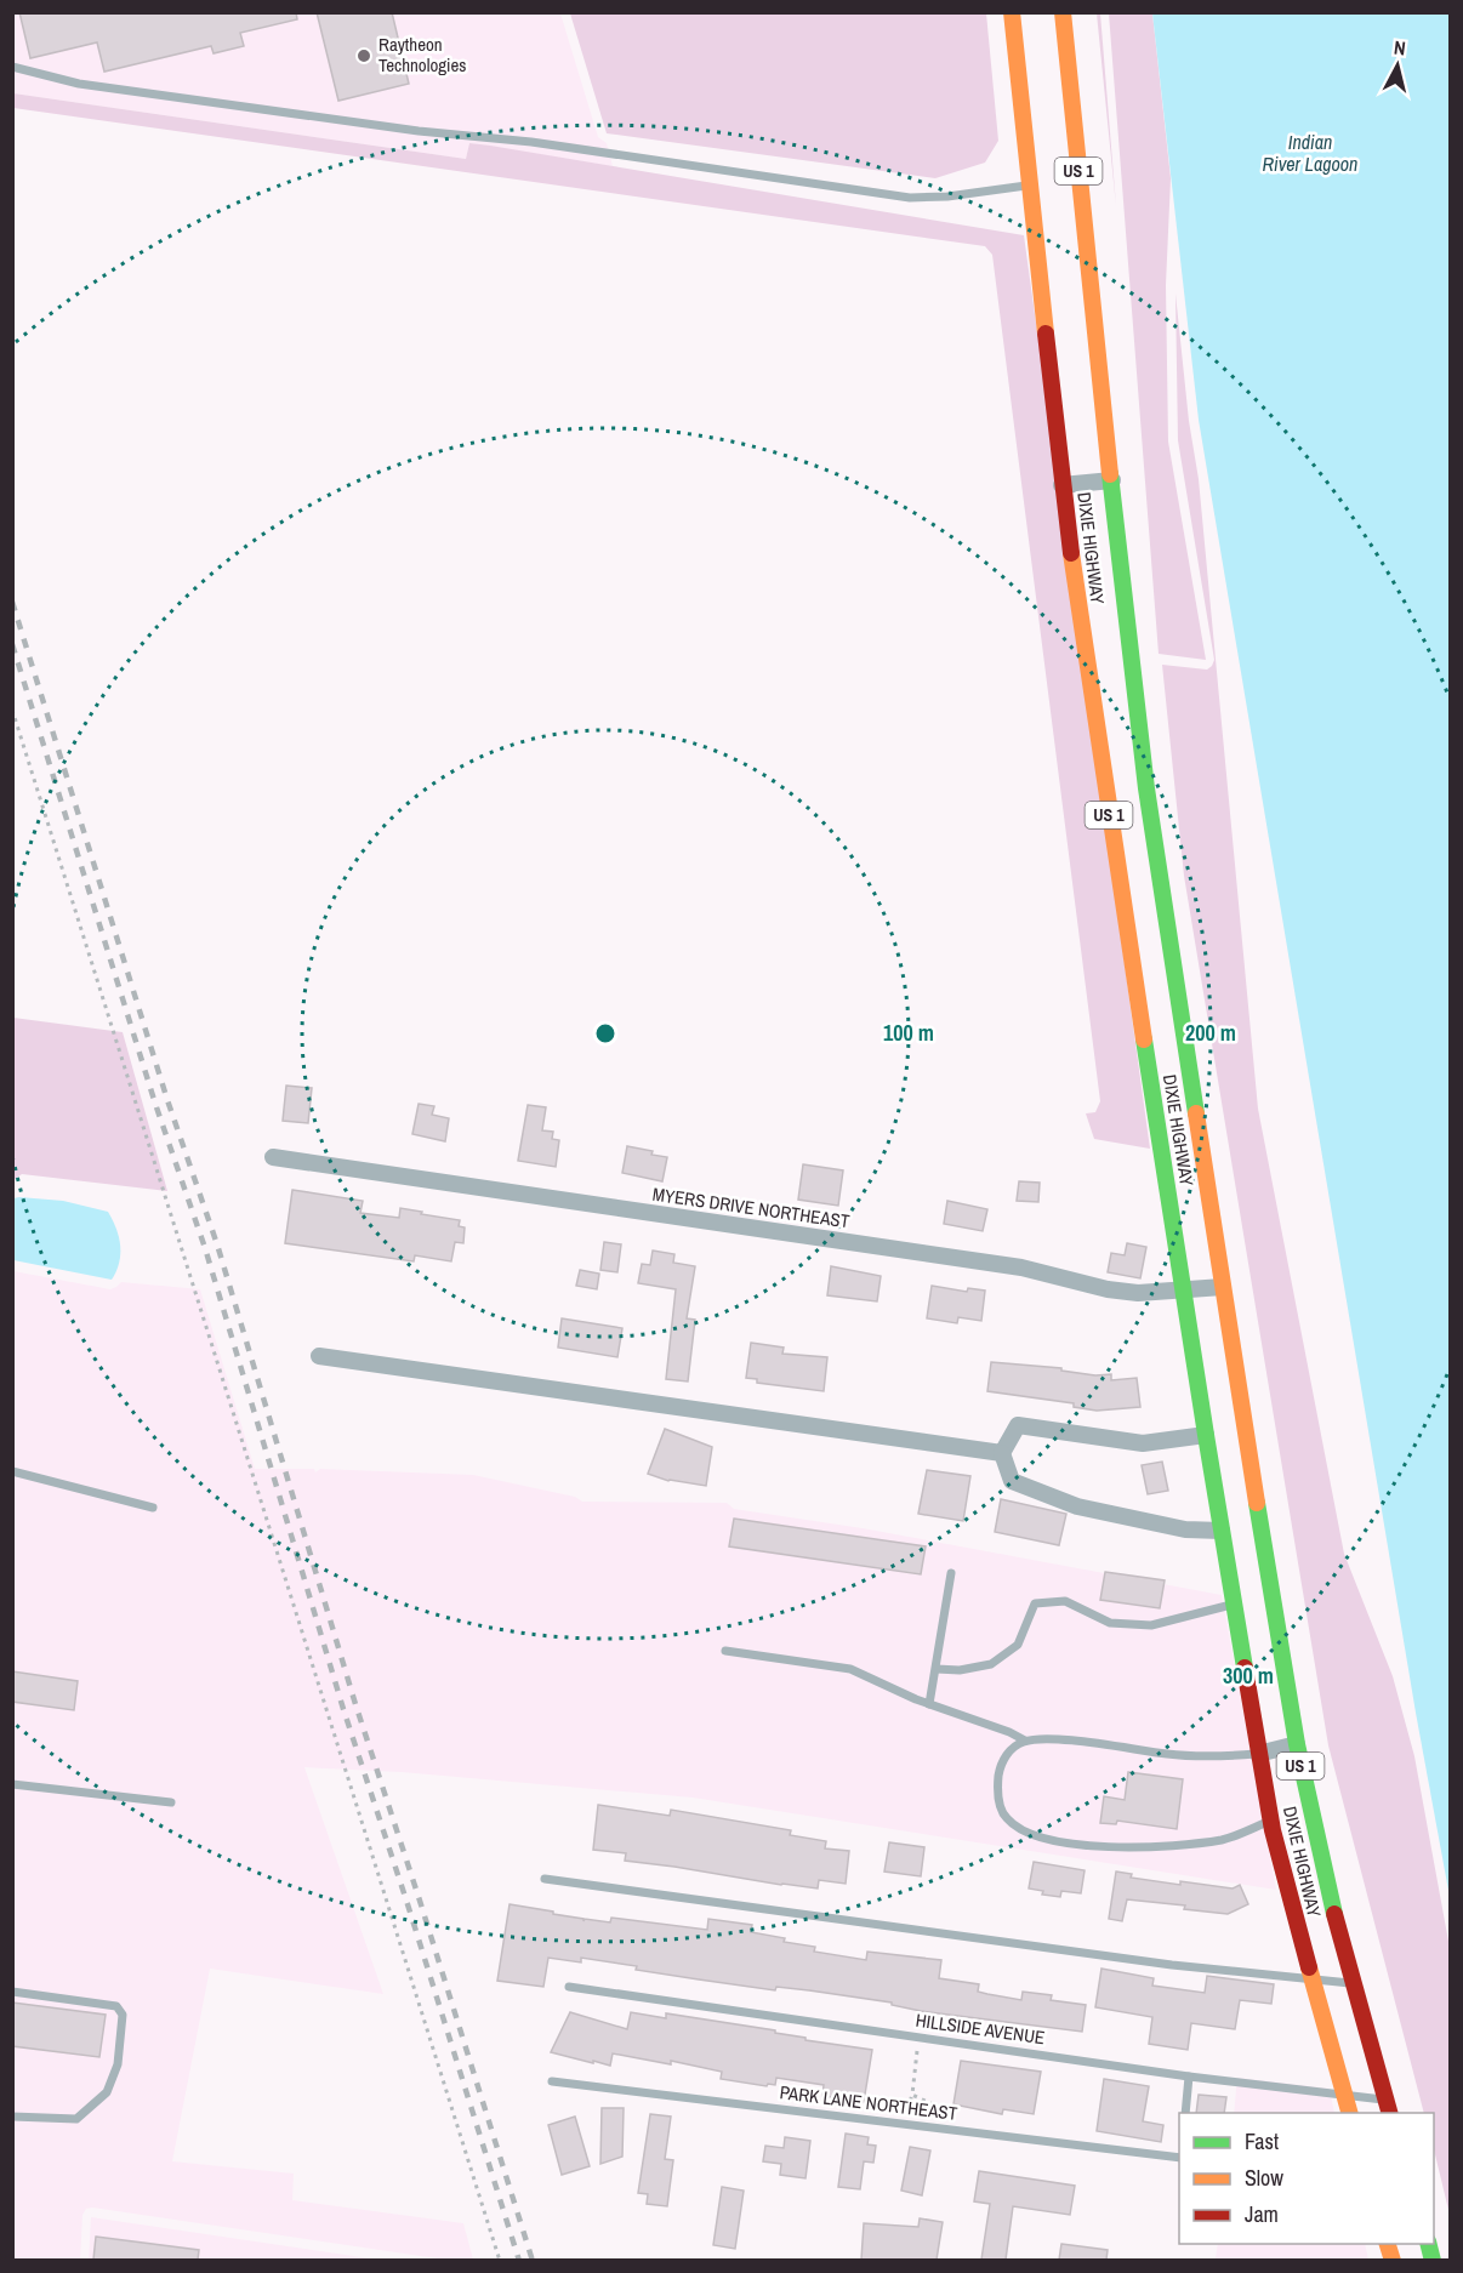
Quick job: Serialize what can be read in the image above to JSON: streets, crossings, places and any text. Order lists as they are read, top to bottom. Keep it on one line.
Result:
{"streets":{"main road":["US 1","DIXIE HIGHWAY"],"street":["MYERS DRIVE NORTHEAST"],"lane":["HILLSIDE AVENUE","PARK LANE NORTHEAST"]},"crossings":[["DIXIE HIGHWAY","MYERS DRIVE NORTHEAST"],["DIXIE HIGHWAY","HILLSIDE AVENUE"]],"water":["Indian River Lagoon"],"places":["Raytheon Technologies"],"legend":["Fast","Slow","Jam"],"north":"top","rings":["100 m","200 m","300 m"]}
